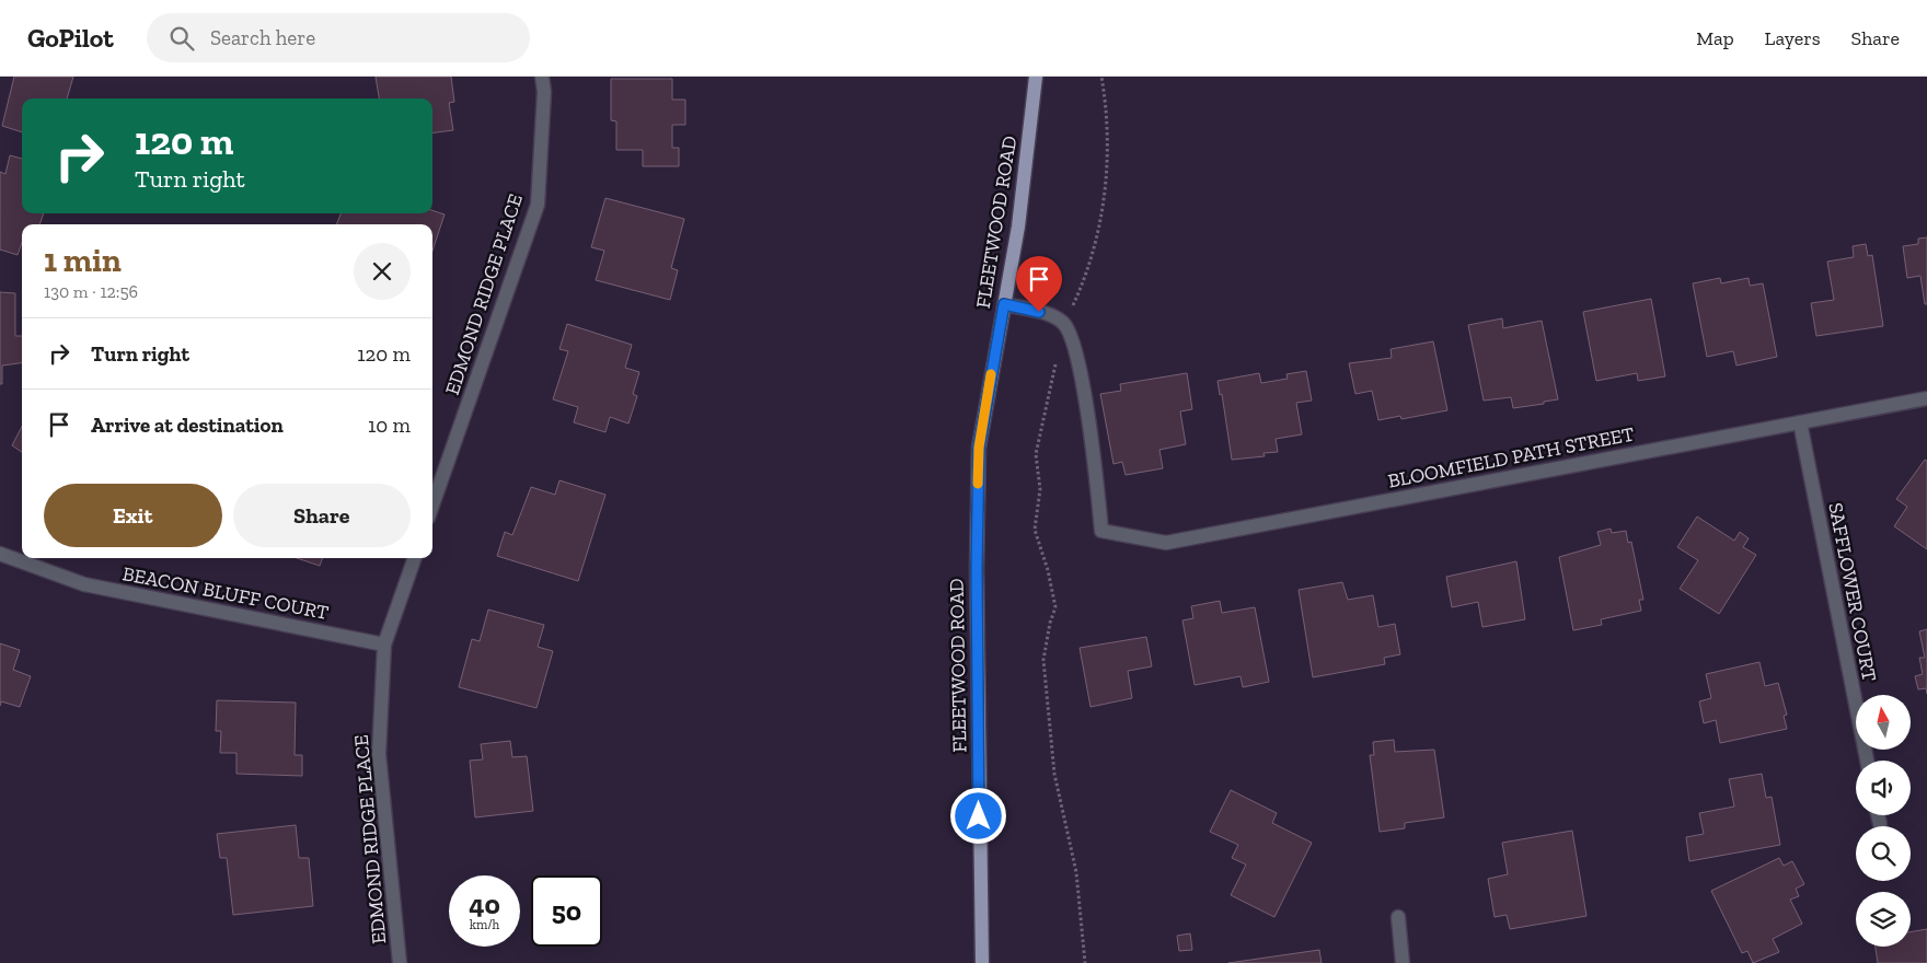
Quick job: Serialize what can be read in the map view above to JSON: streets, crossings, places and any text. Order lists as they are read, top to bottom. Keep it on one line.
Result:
{"streets":{"main road":["FLEETWOOD ROAD"],"street":["EDMOND RIDGE PLACE","BLOOMFIELD PATH STREET","SAFFLOWER COURT","BEACON BLUFF COURT"]},"crossings":[["EDMOND RIDGE PLACE","BEACON BLUFF COURT"],["BLOOMFIELD PATH STREET","SAFFLOWER COURT"]],"north":"top","page":{"header":"GoPilot","search":"Search here","nav":["Map","Layers","Share"],"turn":["120 m","Turn right"],"heading":["1 min","130 m · 12:56"],"list":[{"name":"Turn right","value":"120 m"},{"name":"Arrive at destination","value":"10 m"}],"buttons":["Exit","Share"],"speed":"40 km/h","limit":"50"}}
